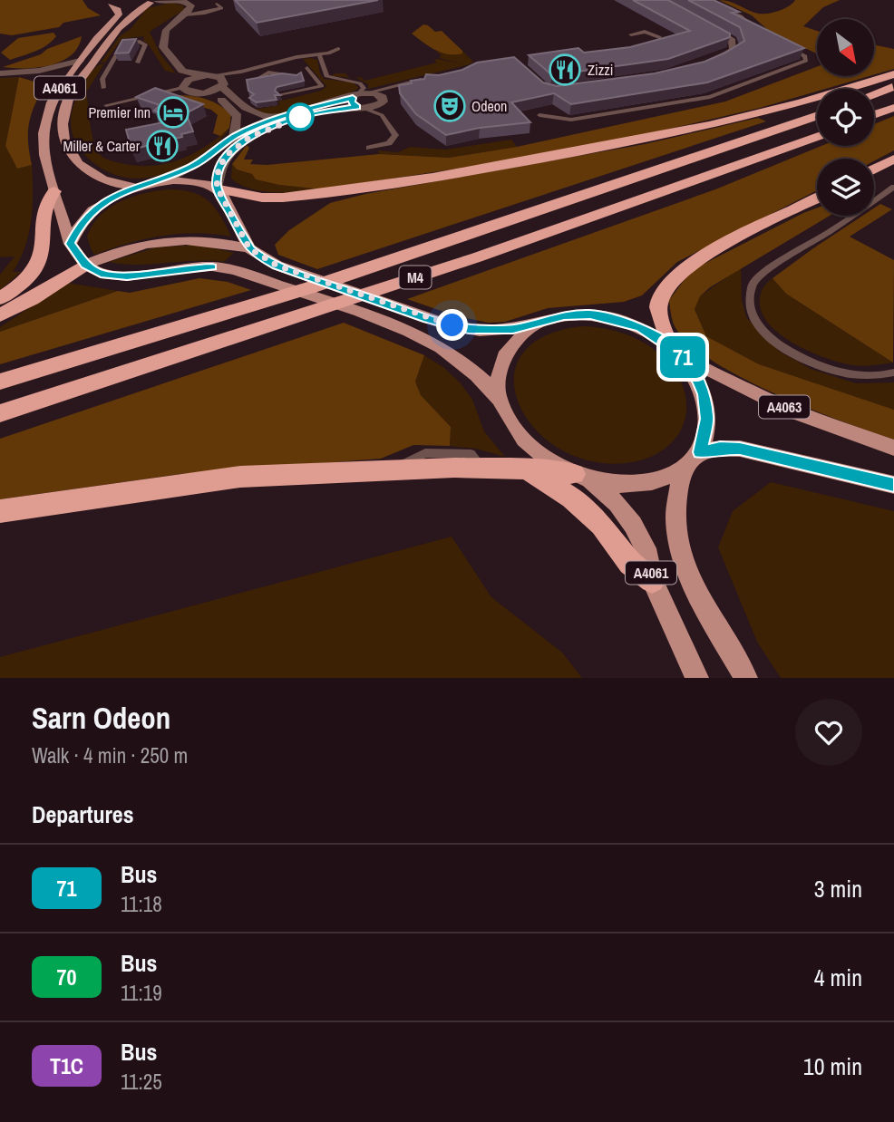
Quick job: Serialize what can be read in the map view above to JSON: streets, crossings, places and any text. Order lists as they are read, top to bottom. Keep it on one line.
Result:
{"streets":{"highway":["M4"],"main road":["A4061","A4063"]},"crossings":[["A4061","A4063"]],"places":{"restaurant":["Zizzi","Miller & Carter"],"theatre":["Odeon"],"hotel":["Premier Inn"]},"lines":["bus line 71"],"north":"bottom right","page":{"on_map":"71","heading":[["Sarn Odeon","Walk · 4 min · 250 m"],"Departures"],"list":[{"mark":"71","name":"Bus","note":"11:18","value":"3 min"},{"mark":"70","name":"Bus","note":"11:19","value":"4 min"},{"mark":"T1C","name":"Bus","note":"11:25","value":"10 min"}]}}
